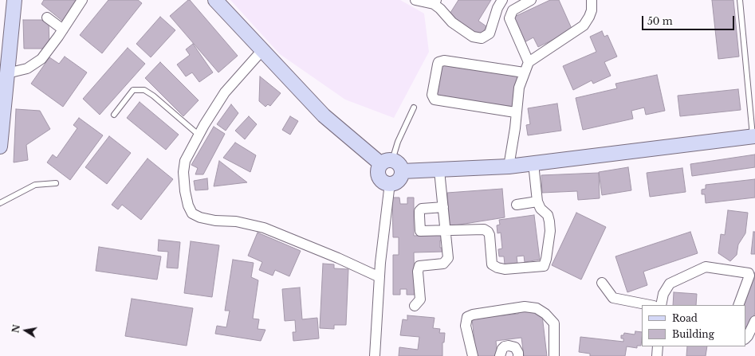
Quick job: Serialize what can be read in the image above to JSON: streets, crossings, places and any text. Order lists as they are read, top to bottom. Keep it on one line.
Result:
{"legend":["Road","Building"],"scale_bar":"50 m","north":"left"}
